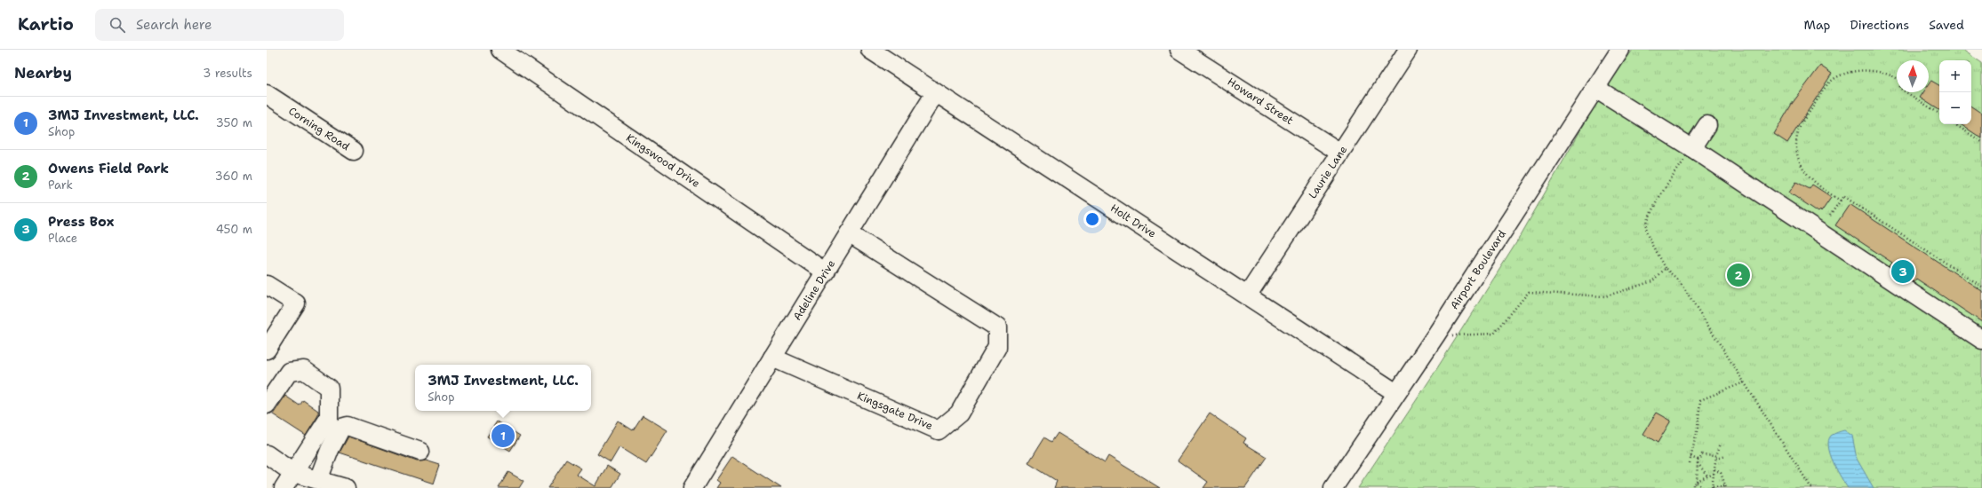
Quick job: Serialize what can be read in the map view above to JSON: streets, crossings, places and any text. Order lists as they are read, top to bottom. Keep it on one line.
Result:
{"streets":{"street":["Howard Street","Corning Road","Kingswood Drive","Laurie Lane","Holt Drive","Airport Boulevard","Adeline Drive","Kingsgate Drive"]},"crossings":[["Howard Street","Laurie Lane"],["Kingswood Drive","Adeline Drive"],["Laurie Lane","Holt Drive"],["Holt Drive","Airport Boulevard"],["Holt Drive","Adeline Drive"],["Adeline Drive","Kingsgate Drive"]],"north":"top","page":{"header":"Kartio","search":"Search here","nav":["Map","Directions","Saved"],"heading":["Nearby","3 results"],"map_buttons":["+","−"],"list":[{"mark":"1","name":"3MJ Investment, LLC.","note":"Shop","value":"350 m"},{"mark":"2","name":"Owens Field Park","note":"Park","value":"360 m"},{"mark":"3","name":"Press Box","note":"Place","value":"450 m"}],"pins":["3","2","1"],"popup":["3MJ Investment, LLC.","Shop"]}}
